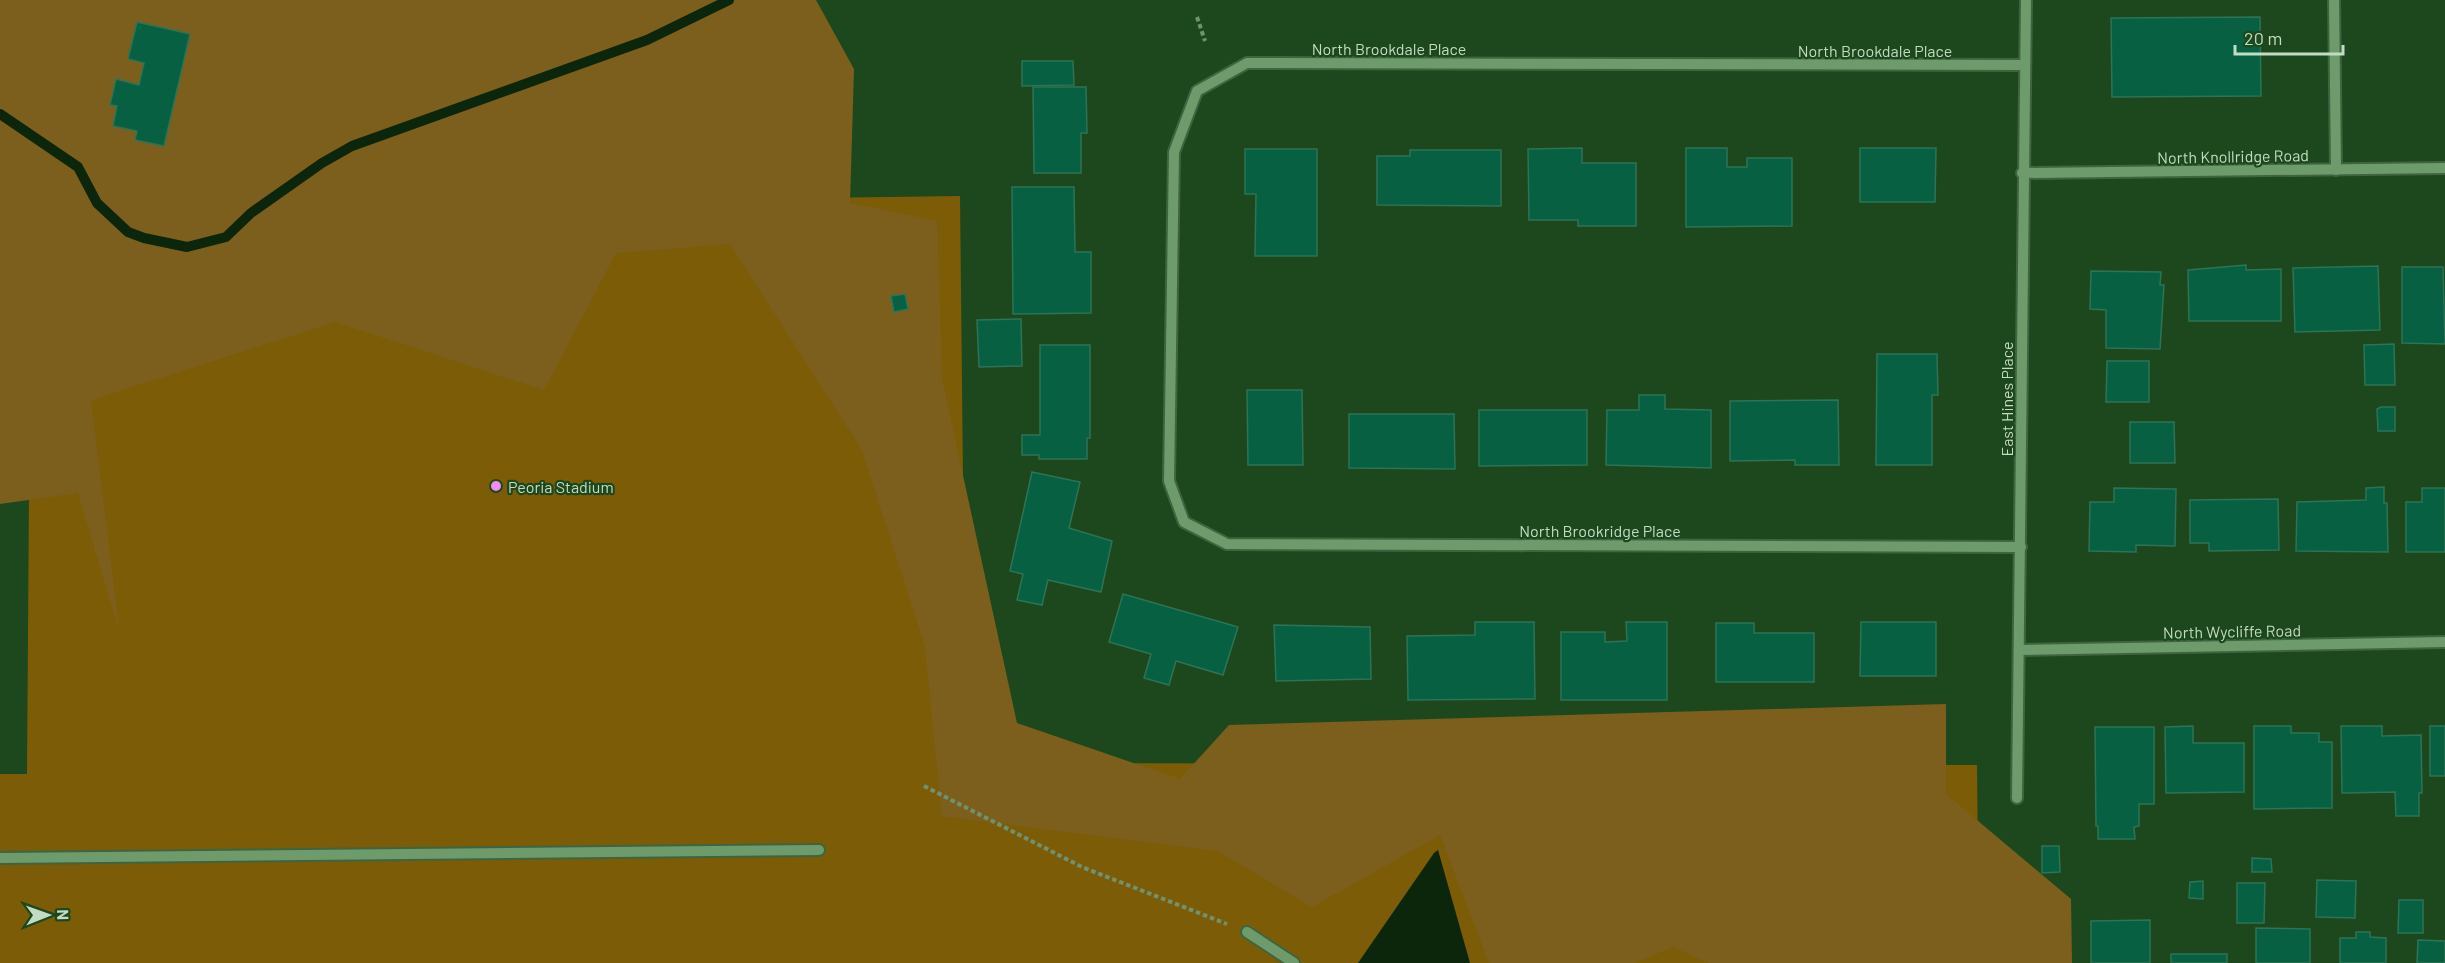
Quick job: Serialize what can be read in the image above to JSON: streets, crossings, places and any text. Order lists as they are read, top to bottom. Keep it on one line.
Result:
{"streets":{"street":["North Brookdale Place","North Knollridge Road","East Hines Place","North Brookridge Place","North Wycliffe Road"]},"crossings":[["North Brookdale Place","East Hines Place"],["North Brookdale Place","North Brookridge Place"],["North Knollridge Road","East Hines Place"],["East Hines Place","North Brookridge Place"],["East Hines Place","North Wycliffe Road"]],"places":["Peoria Stadium"],"scale_bar":"20 m","north":"right"}
